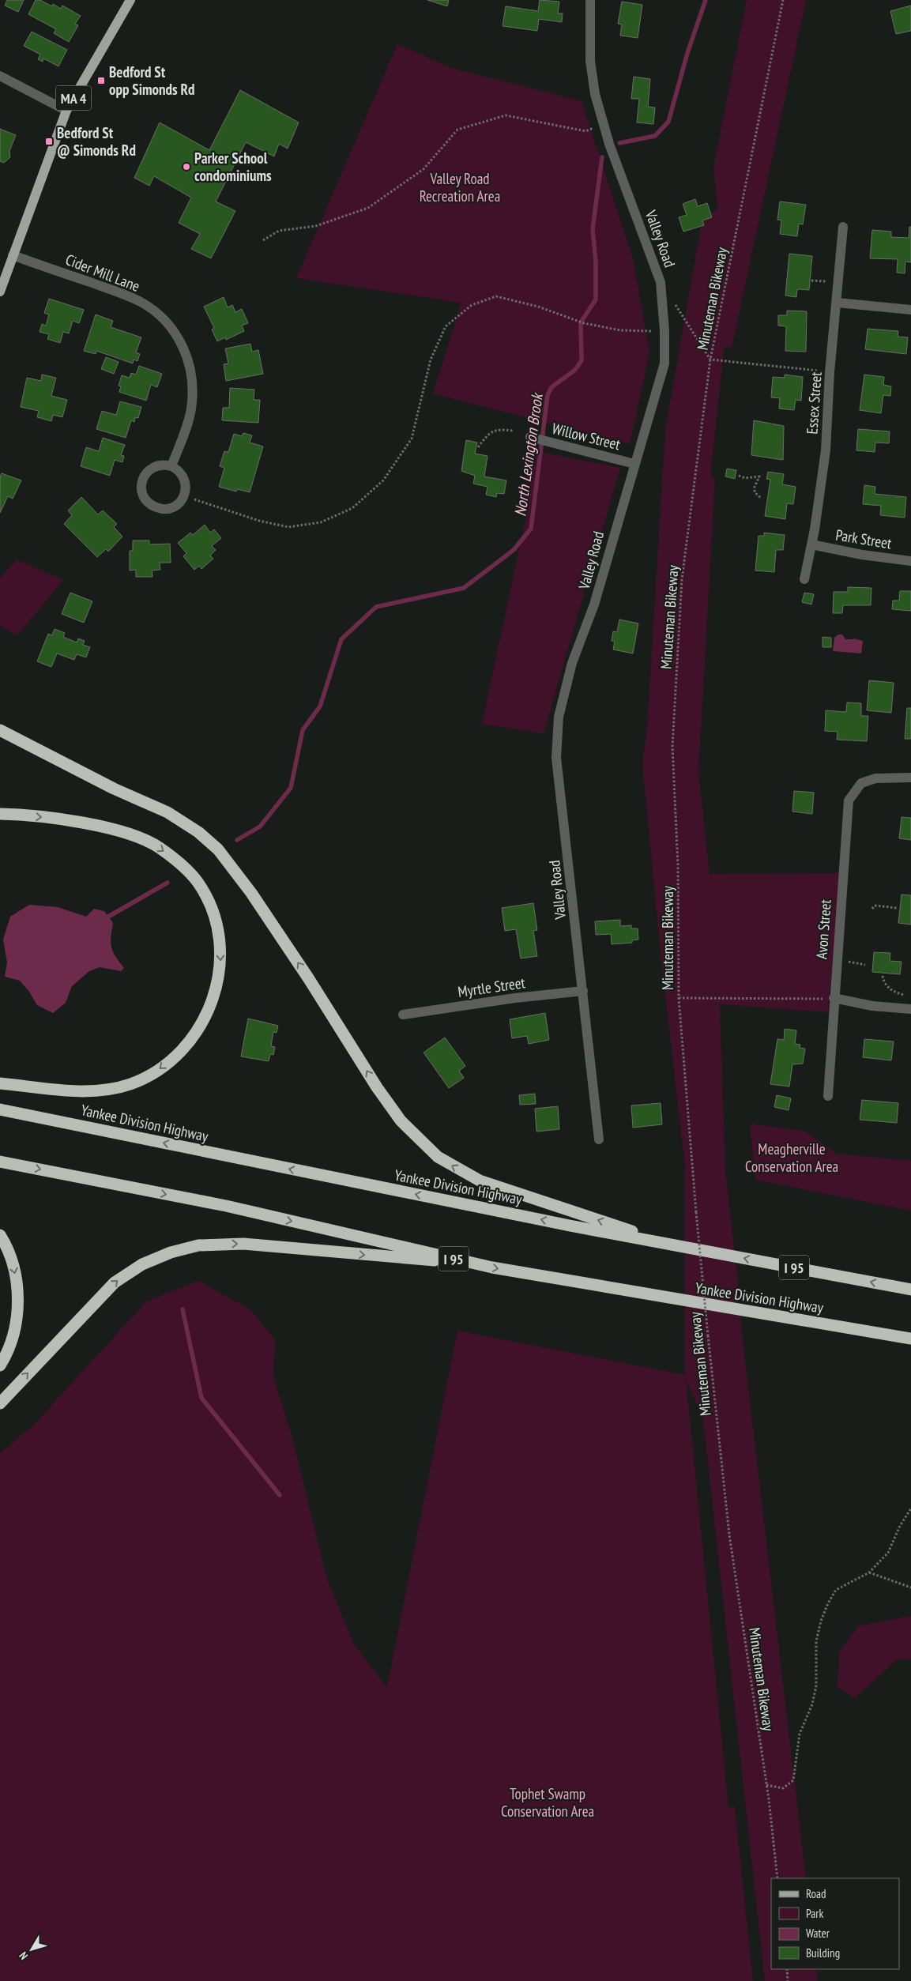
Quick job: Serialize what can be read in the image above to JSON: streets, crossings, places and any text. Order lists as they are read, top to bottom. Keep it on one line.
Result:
{"streets":{"highway":["Yankee Division Highway","I 95"],"main road":["MA 4"],"street":["Valley Road","Cider Mill Lane","Essex Street","Willow Street","Park Street","Avon Street","Myrtle Street"],"path":["Minuteman Bikeway"]},"crossings":[["MA 4","Cider Mill Lane"],["Valley Road","Willow Street"],["Valley Road","Myrtle Street"],["Essex Street","Park Street"]],"water":["North Lexington Brook"],"parks":["Valley Road Recreation Area","Meagherville Conservation Area","Tophet Swamp Conservation Area"],"places":{"transit":["Bedford St opp Simonds Rd","Bedford St @ Simonds Rd"],"other":["Parker School condominiums"]},"legend":["Road","Park","Water","Building"],"north":"bottom left"}
